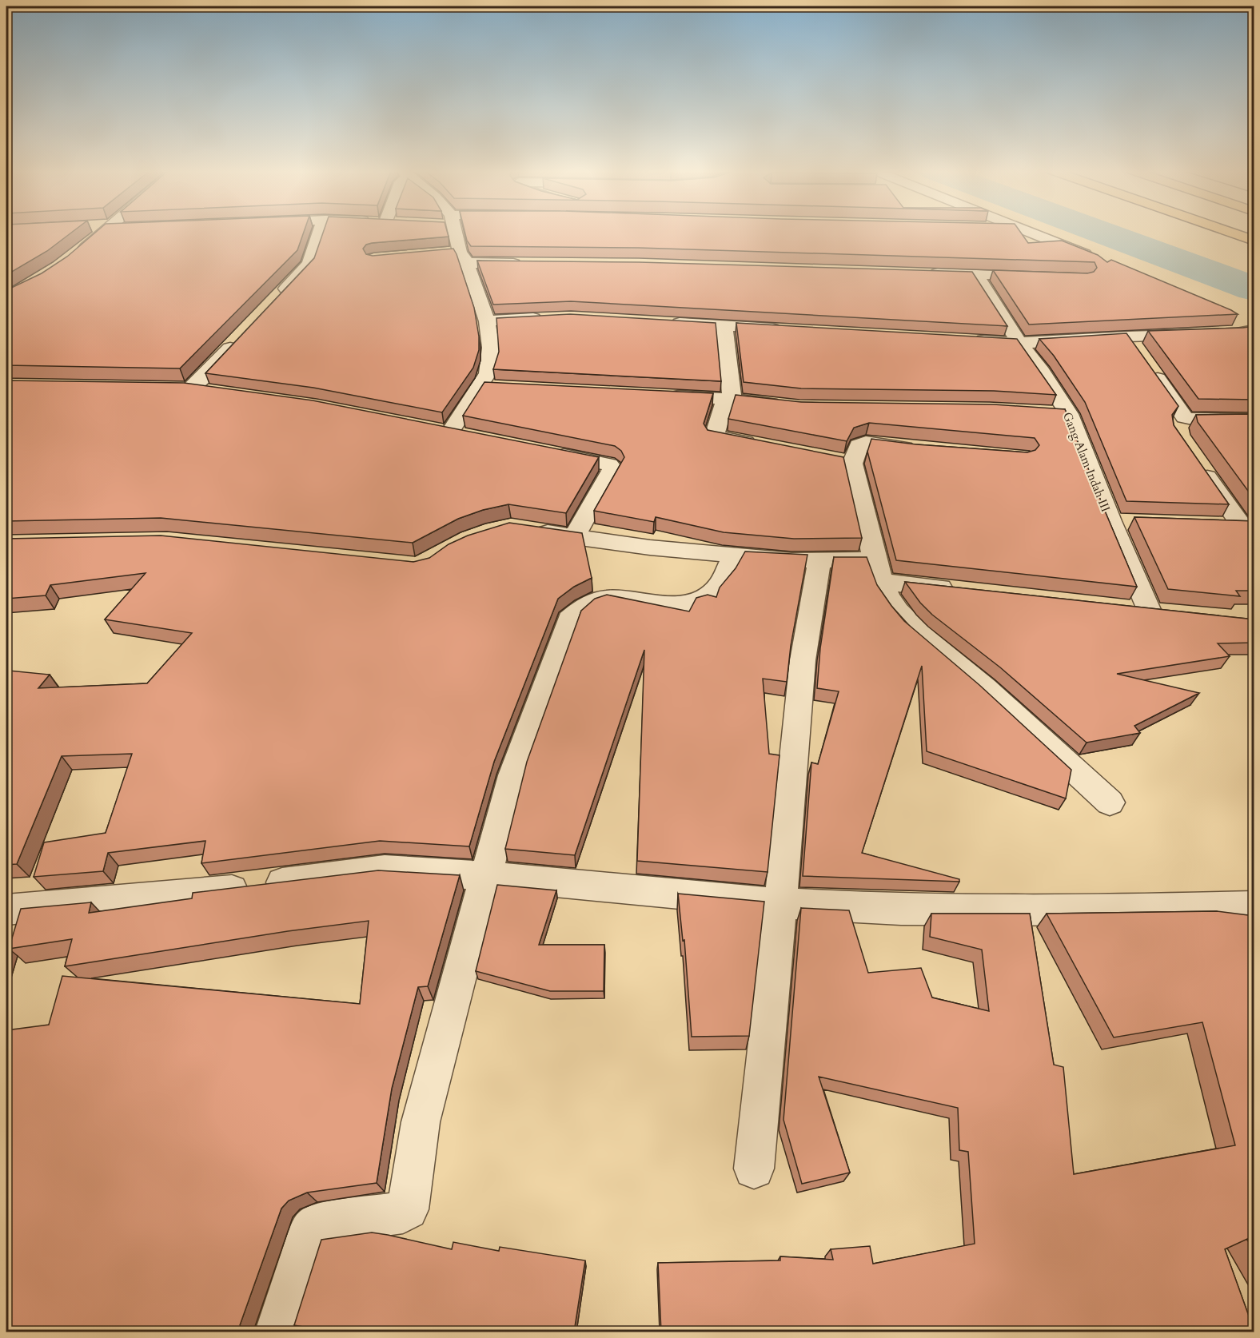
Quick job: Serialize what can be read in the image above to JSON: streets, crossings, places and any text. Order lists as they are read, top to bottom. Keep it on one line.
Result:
{"streets":{"street":["Gang Alam Indah III"]}}
